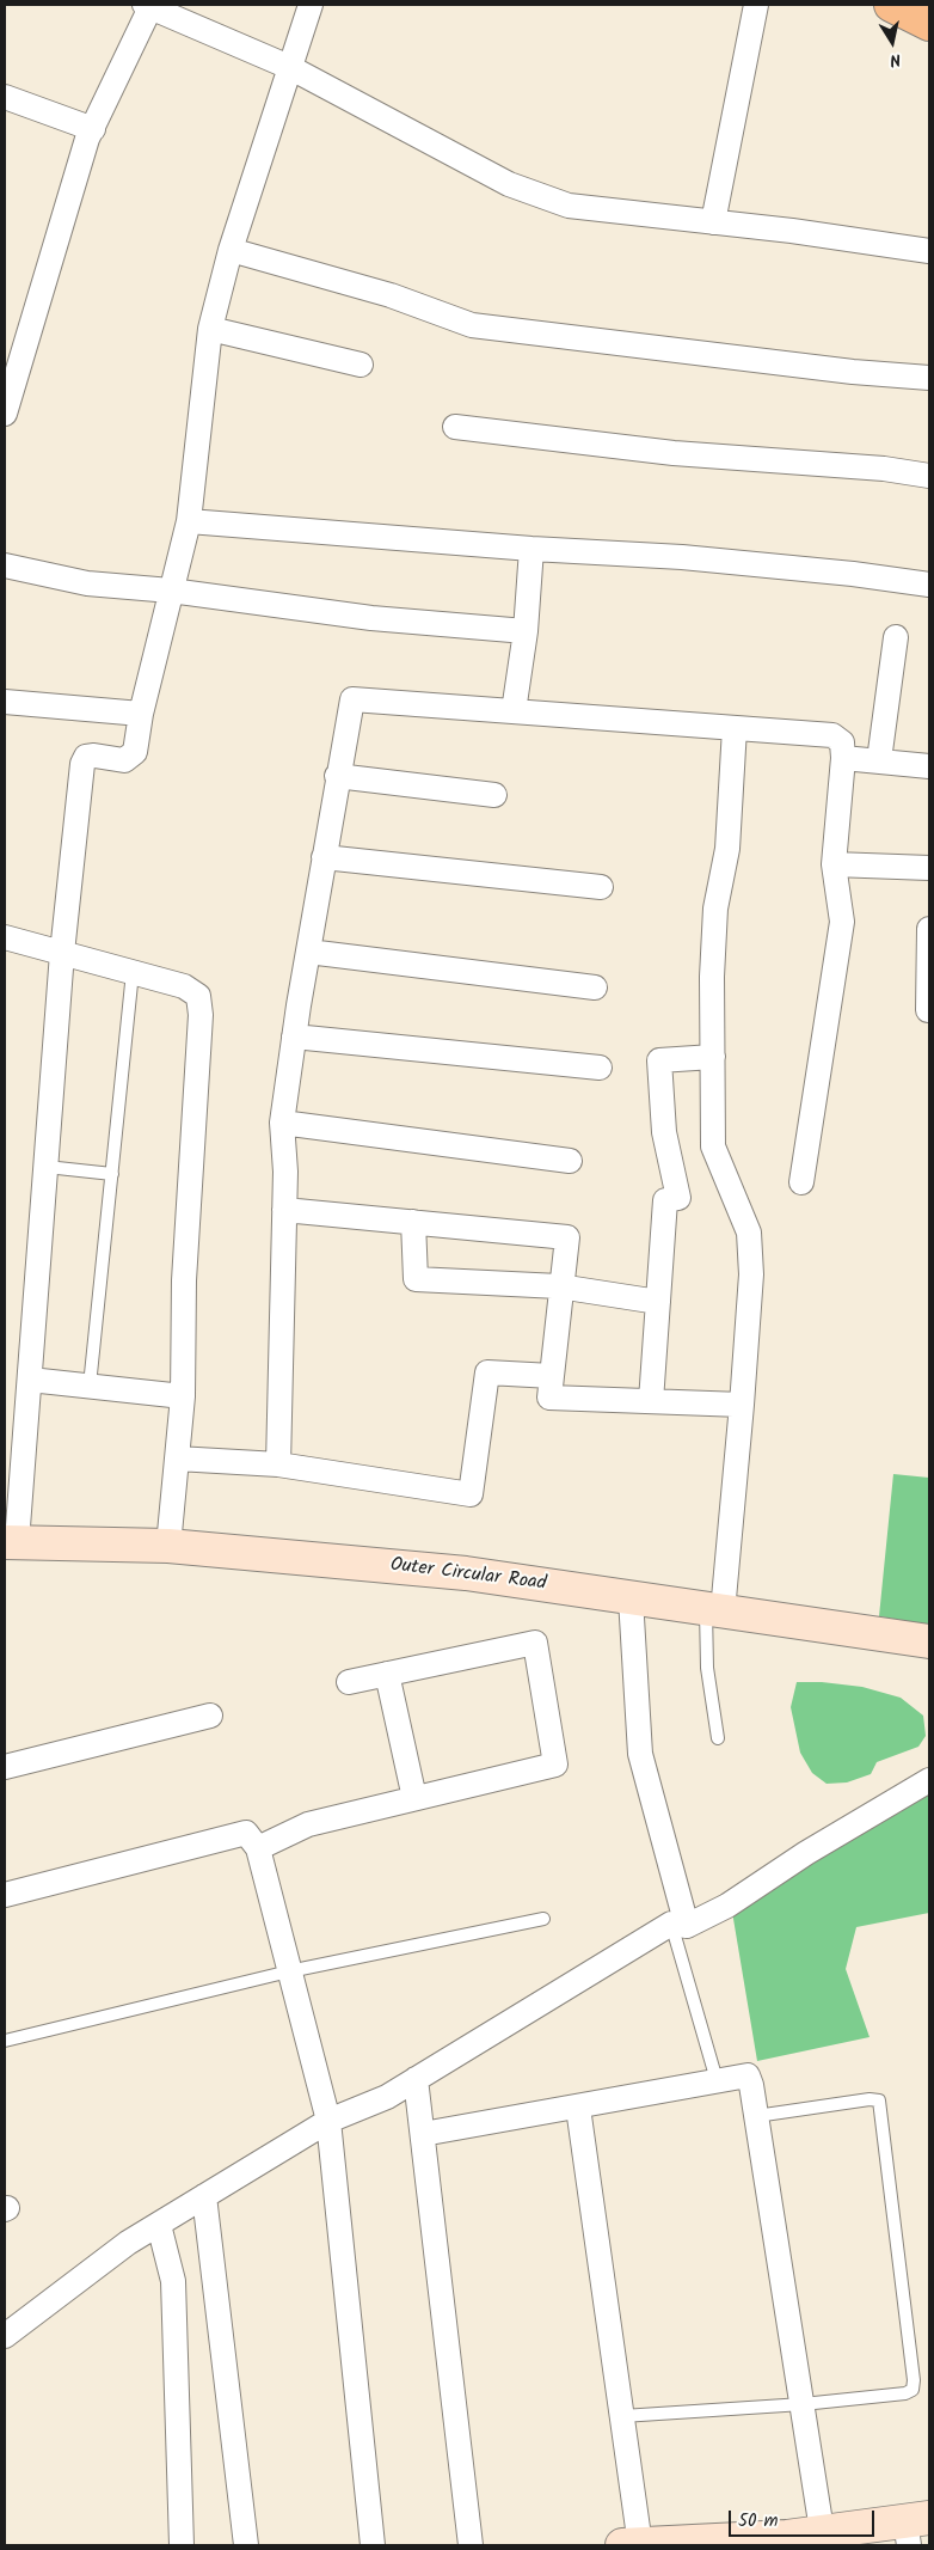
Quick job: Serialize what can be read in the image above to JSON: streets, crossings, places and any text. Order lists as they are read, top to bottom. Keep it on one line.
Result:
{"streets":{"main road":["Outer Circular Road"]},"scale_bar":"50 m","north":"bottom"}
